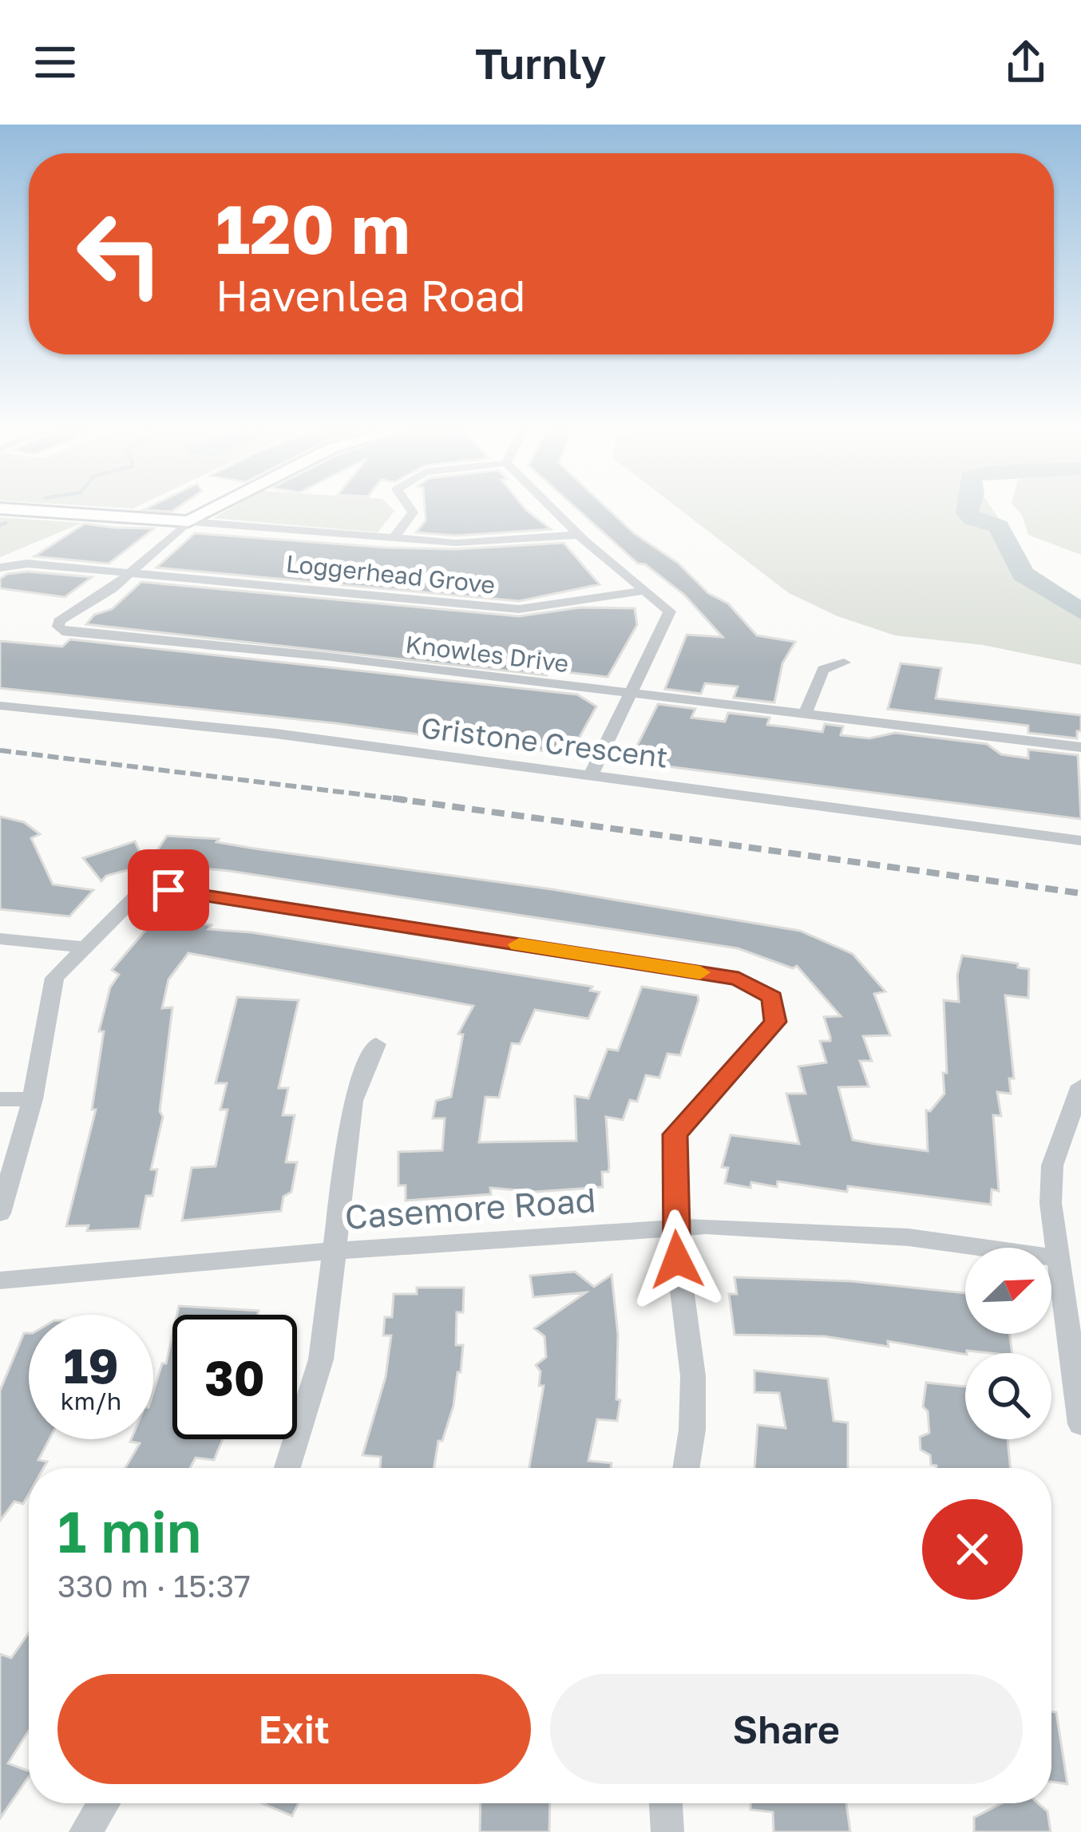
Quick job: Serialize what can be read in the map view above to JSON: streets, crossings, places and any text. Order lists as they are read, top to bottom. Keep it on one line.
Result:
{"streets":{"street":["Loggerhead Grove","Knowles Drive","Gristone Crescent","Casemore Road"]},"crossings":[["Loggerhead Grove","Knowles Drive"]],"north":"top right","page":{"header":"Turnly","turn":["120 m","Havenlea Road"],"speed":"19 km/h","limit":"30","heading":["1 min","330 m · 15:37"],"buttons":["Exit","Share"]}}
